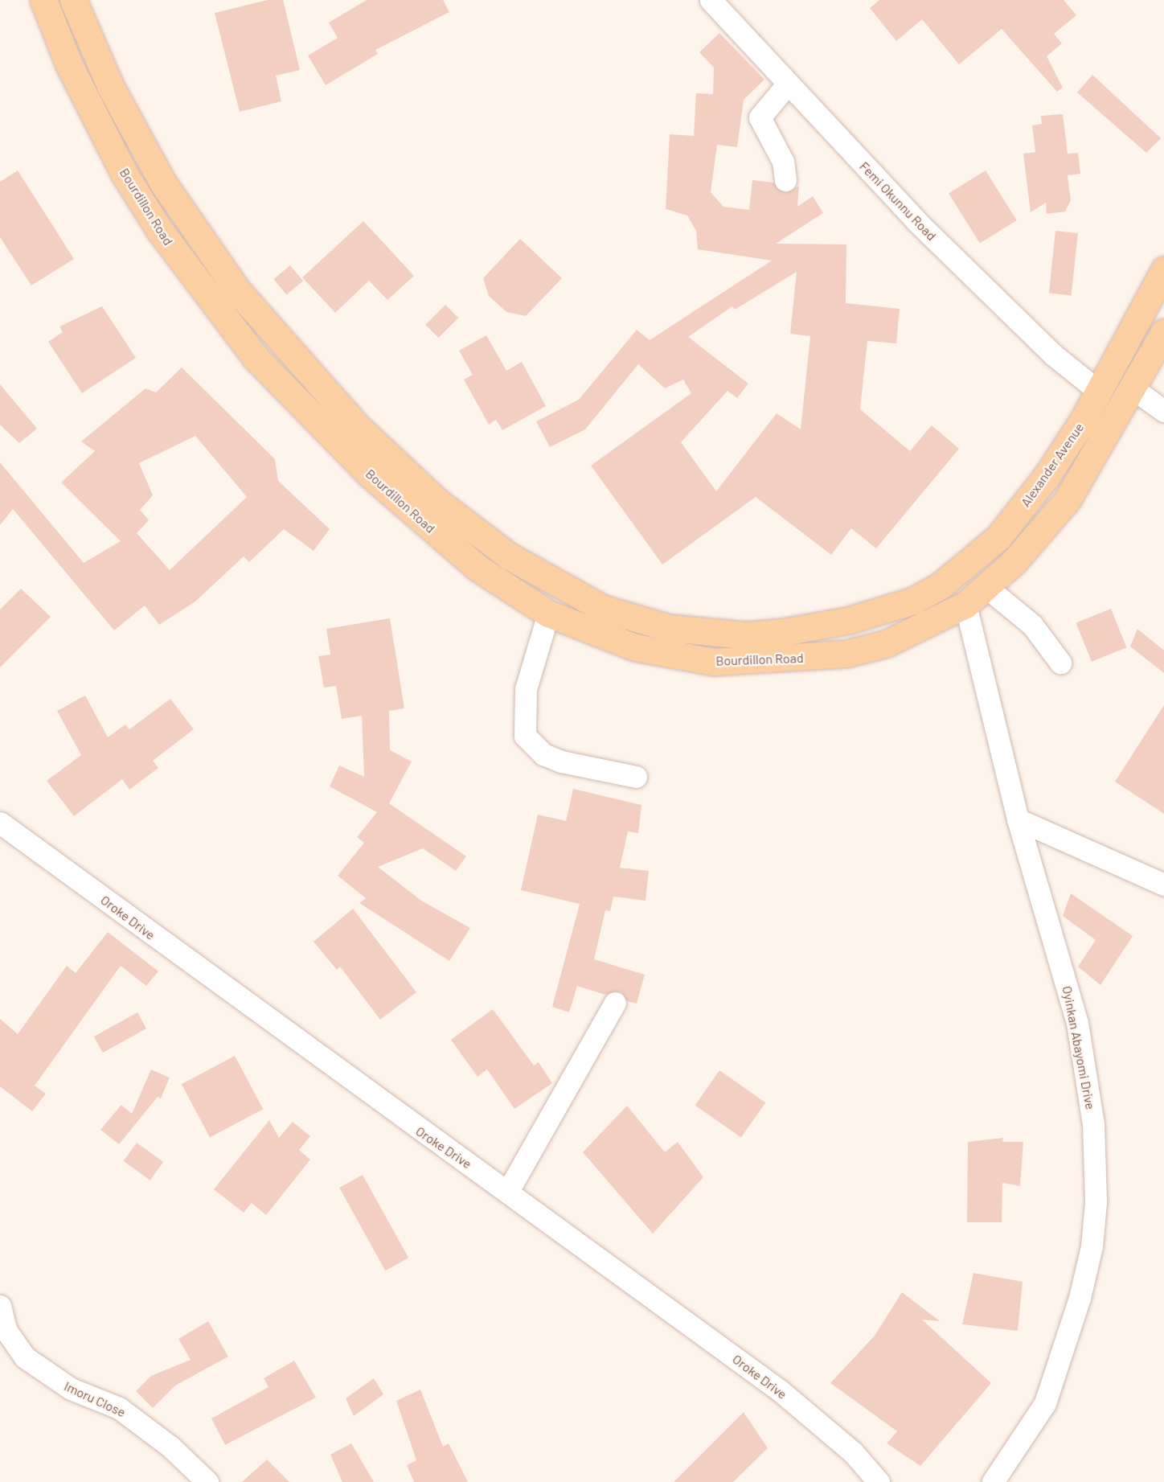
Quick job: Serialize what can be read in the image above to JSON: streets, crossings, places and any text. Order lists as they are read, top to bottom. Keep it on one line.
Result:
{"streets":{"main road":["Bourdillon Road","Alexander Avenue"],"street":["Femi Okunnu Road","Oroke Drive","Oyinkan Abayomi Drive","Imoru Close"]},"crossings":[["Femi Okunnu Road","Alexander Avenue"],["Bourdillon Road","Alexander Avenue"],["Bourdillon Road","Oyinkan Abayomi Drive"]]}
